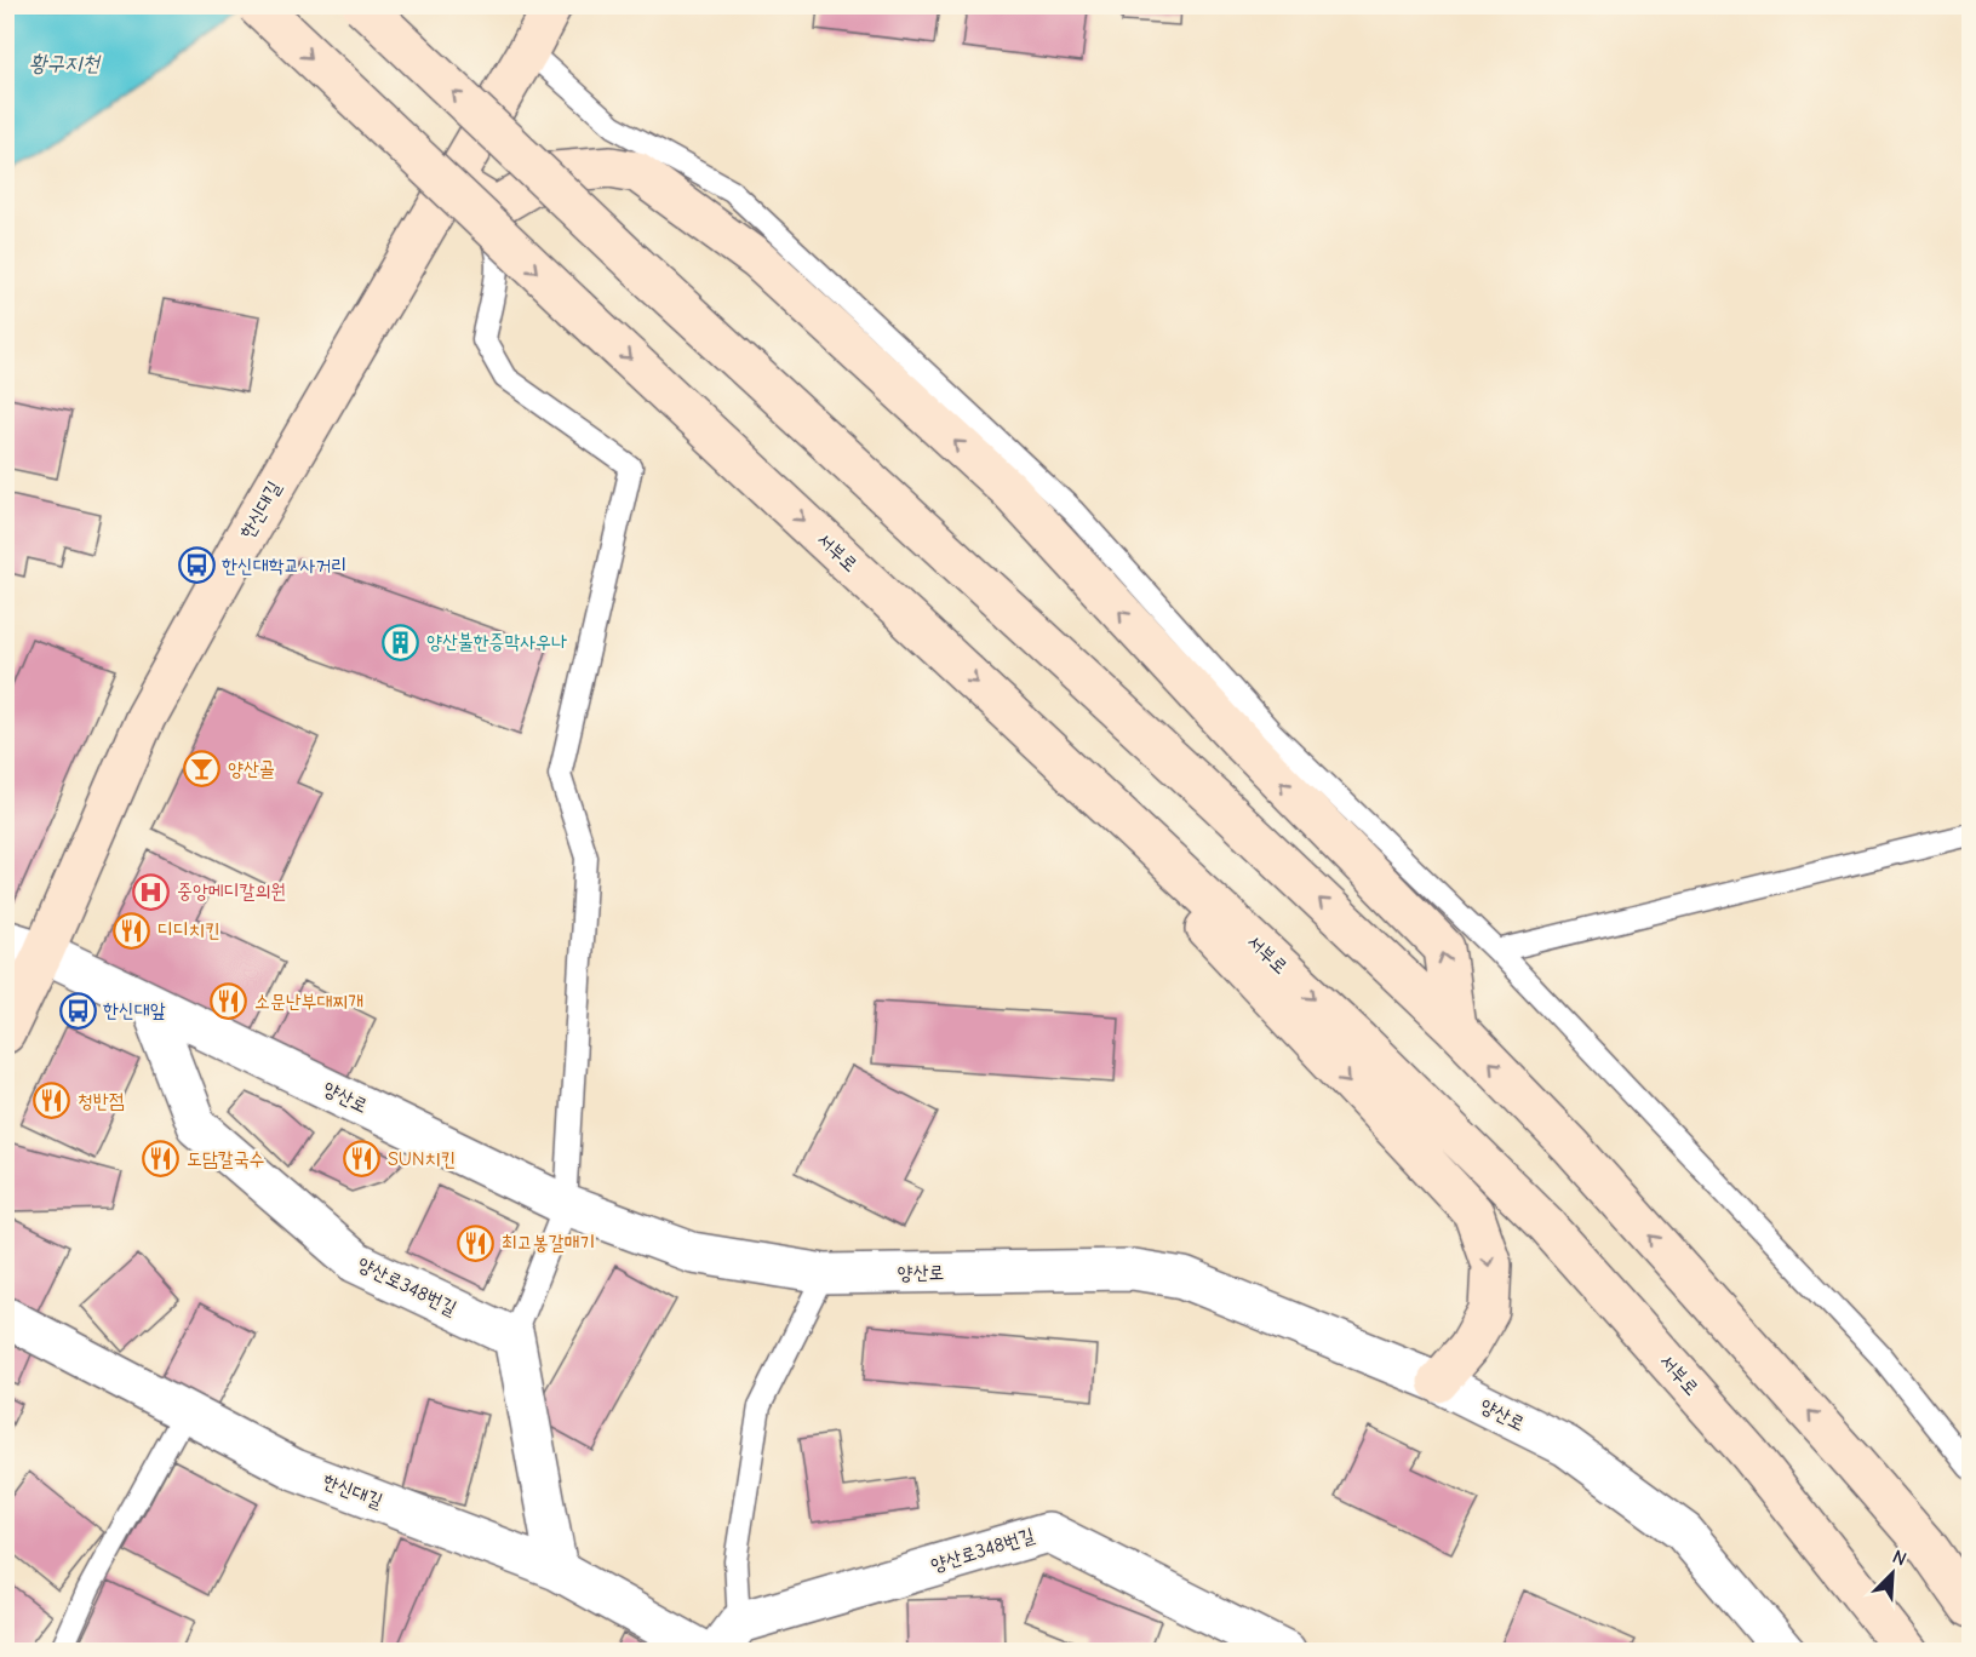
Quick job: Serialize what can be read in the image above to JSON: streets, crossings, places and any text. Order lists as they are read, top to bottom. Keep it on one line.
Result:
{"streets":{"main road":["한신대길","서부로"],"street":["양산로","양산로348번길"]},"crossings":[["한신대길","양산로"],["양산로","양산로348번길"]],"water":["황구지천"],"places":{"bus stop":["한신대학교사거리","한신대앞"],"building":["양산불한증막사우나"],"bar":["양산골"],"hospital":["중앙메디칼의원"],"restaurant":["디디치킨","소문난부대찌개","청반점","도담칼국수","SUN치킨","최고봉갈매기"]},"north":"top right"}
